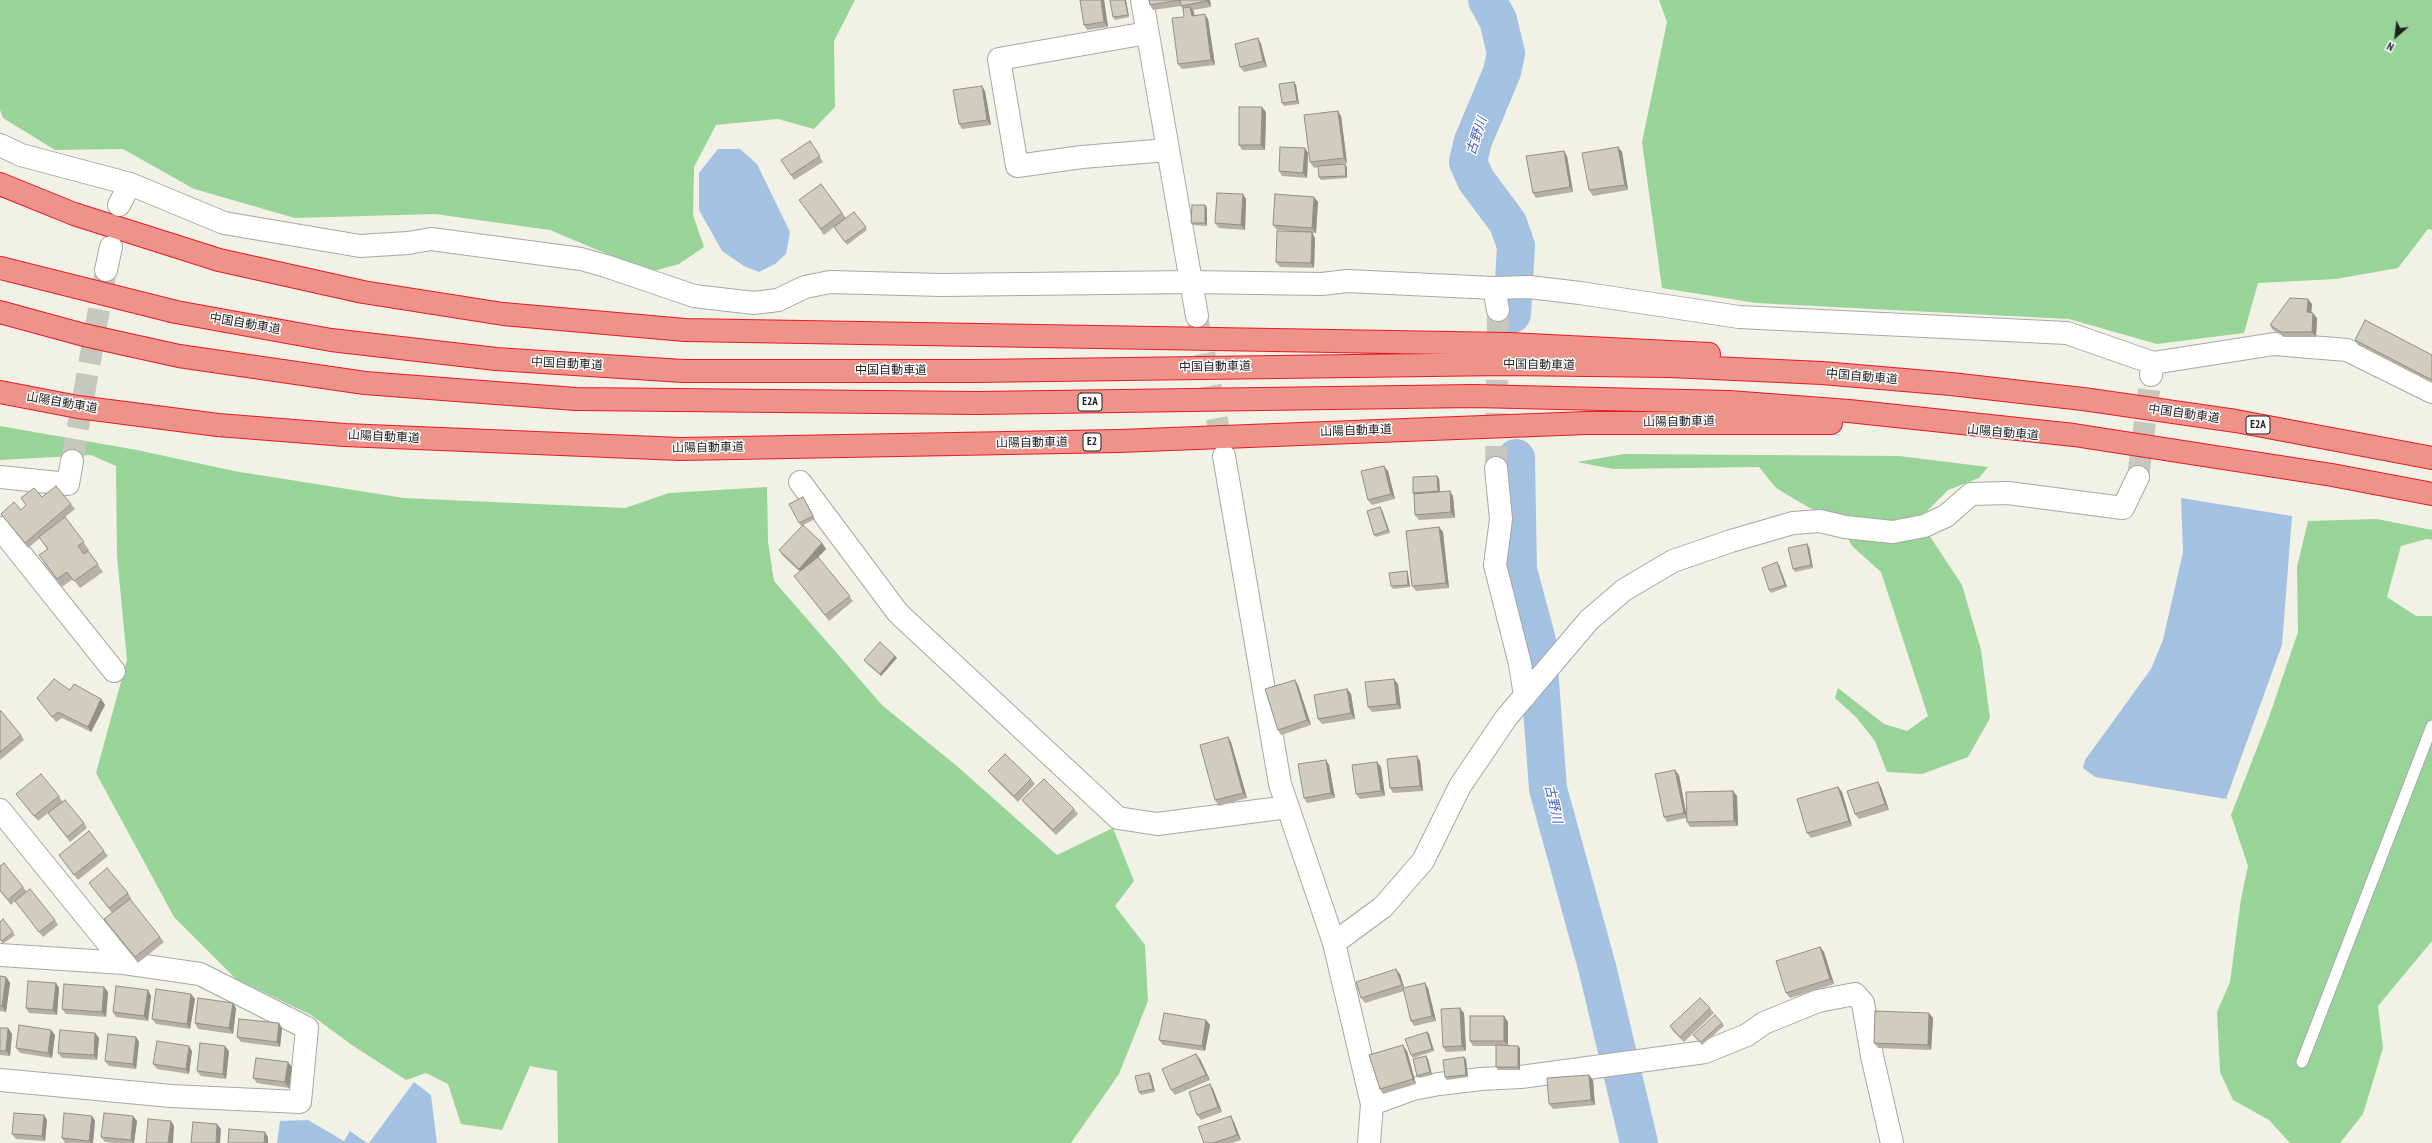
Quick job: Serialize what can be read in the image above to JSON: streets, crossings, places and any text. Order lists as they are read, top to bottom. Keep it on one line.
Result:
{"streets":{"highway":["中国自動車道","E2A","山陽自動車道","E2"]},"crossings":[["E2A","山陽自動車道"]],"water":["古野川"],"north":"bottom left"}
